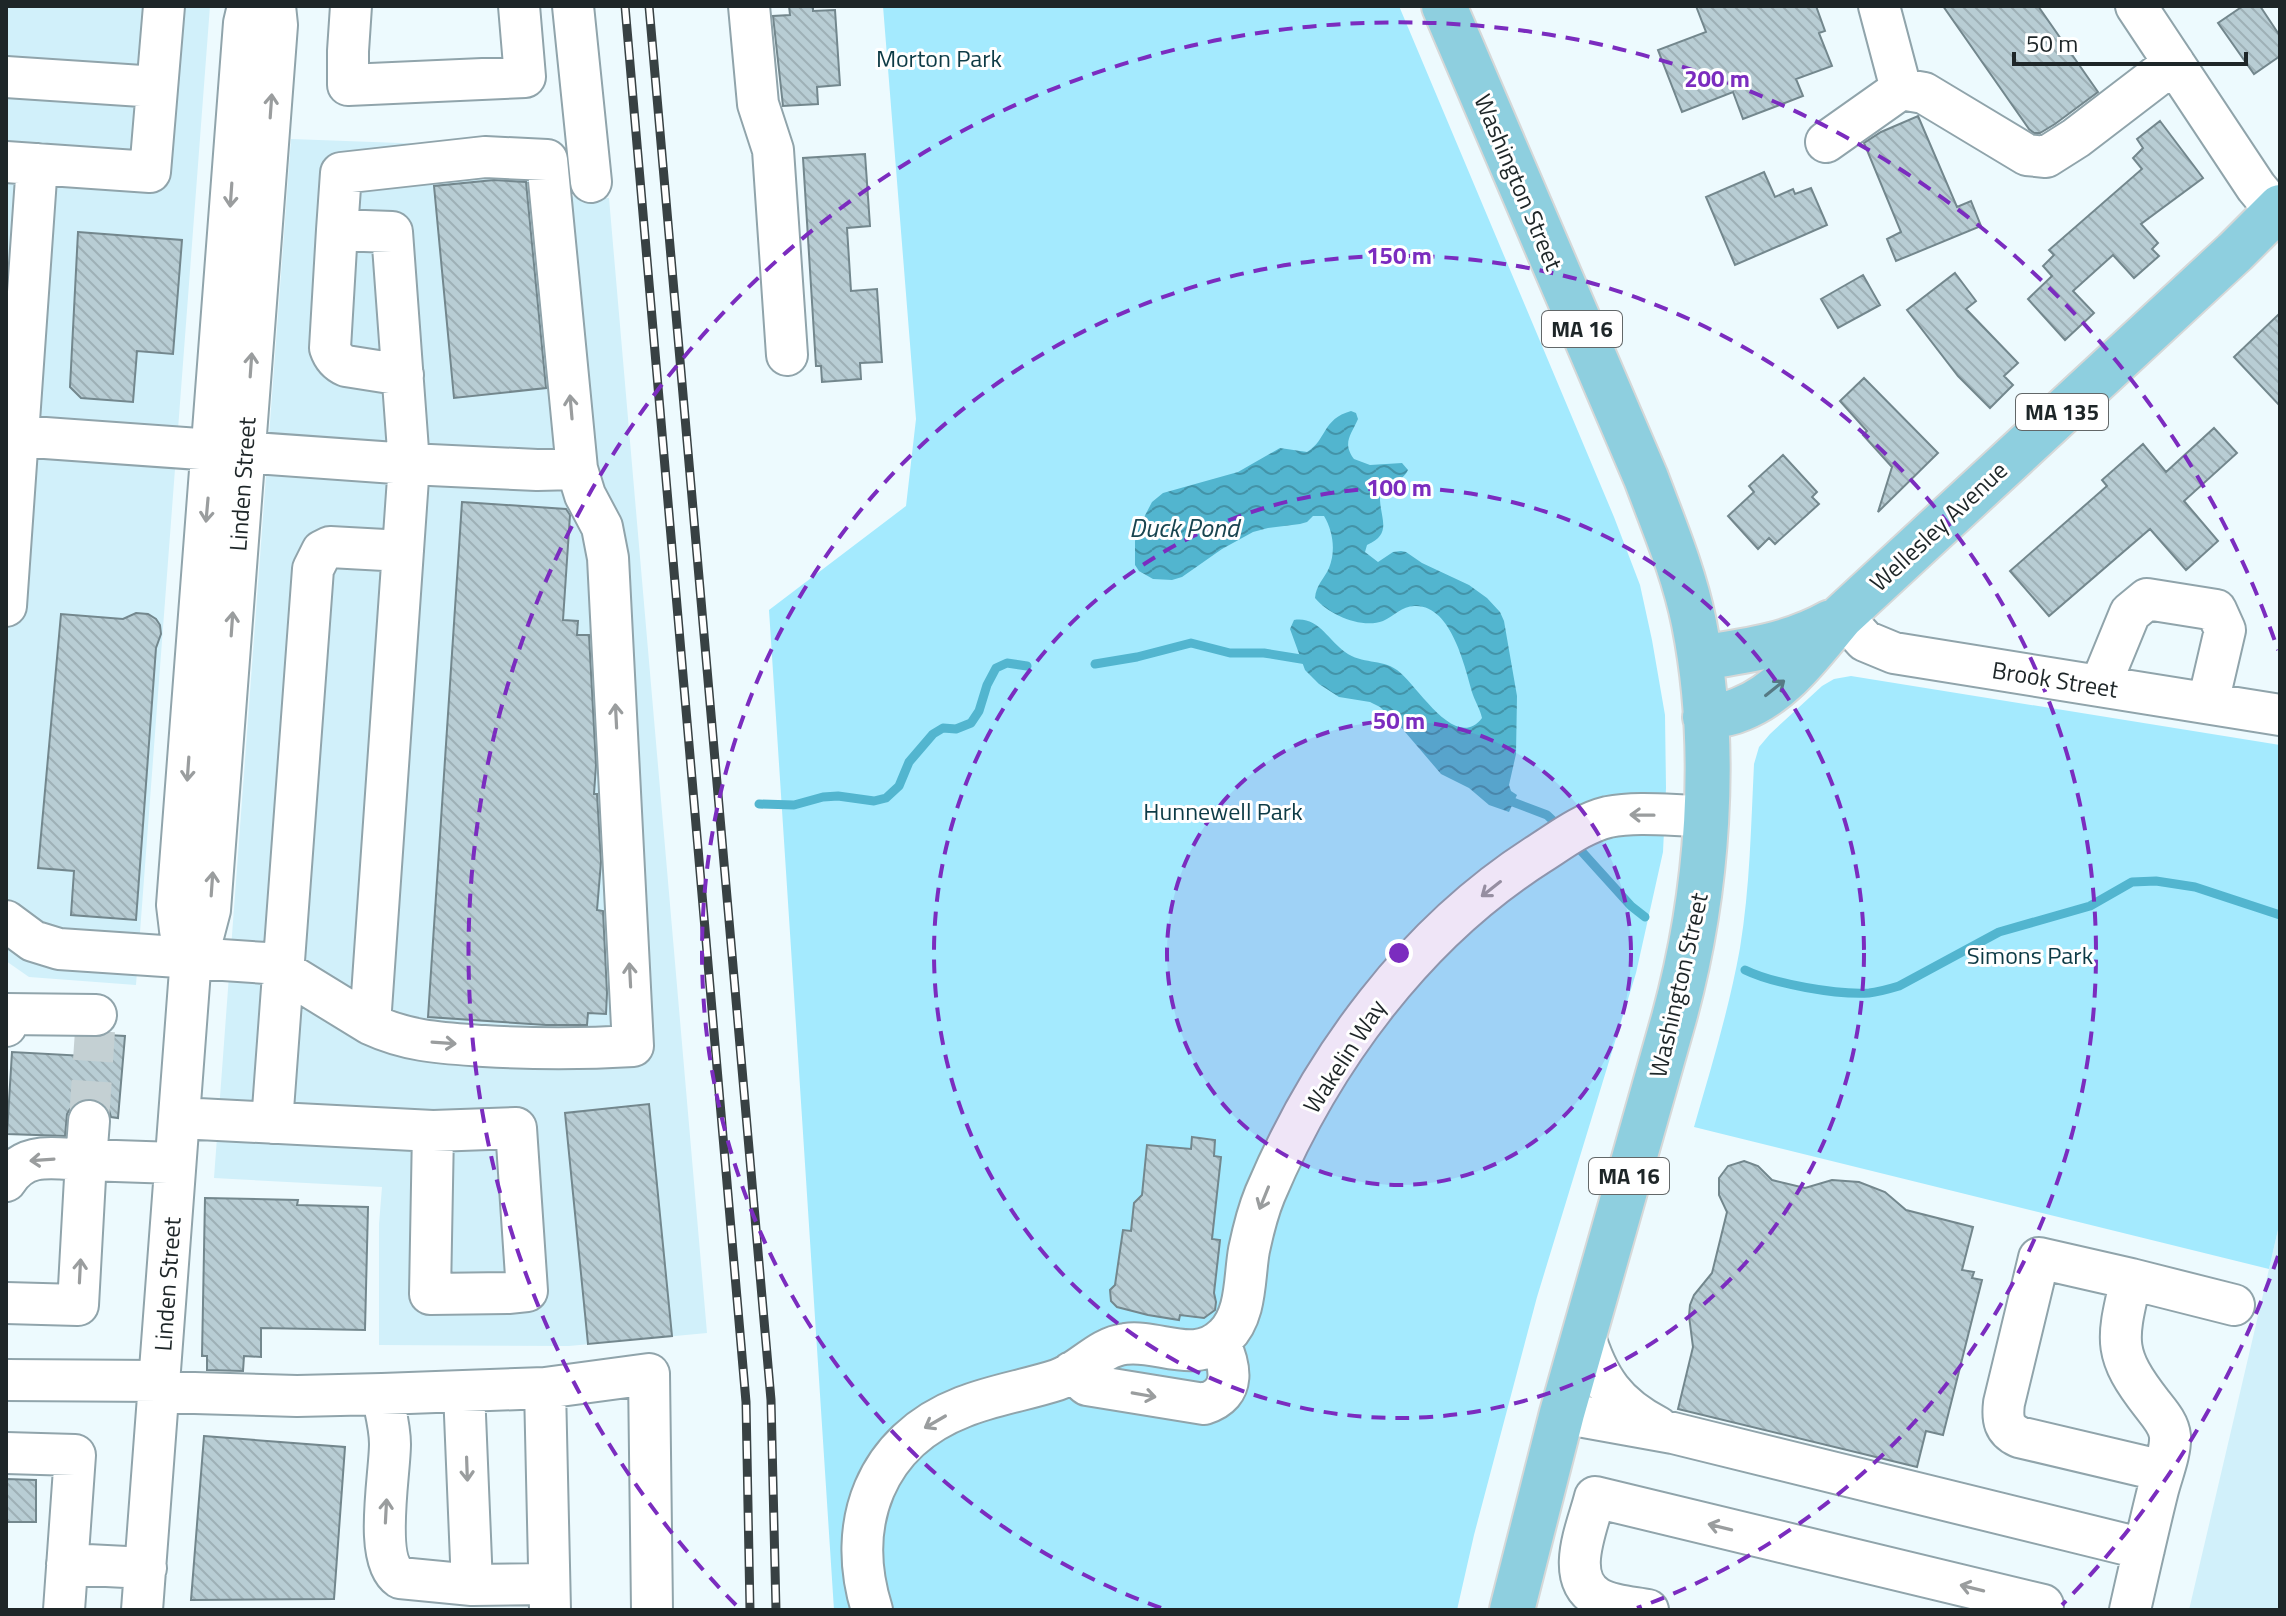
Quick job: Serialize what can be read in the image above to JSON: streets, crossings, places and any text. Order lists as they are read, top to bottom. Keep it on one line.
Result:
{"streets":{"main road":["Washington Street","MA 16","MA 135","Wellesley Avenue"],"street":["Linden Street","Brook Street","Wakelin Way"]},"crossings":[["Washington Street","Wellesley Avenue"],["Washington Street","Wakelin Way"],["Wellesley Avenue","Brook Street"]],"one_way":["Wakelin Way"],"water":["Duck Pond"],"parks":["Morton Park","Hunnewell Park","Simons Park"],"scale_bar":"50 m","rings":["200 m","150 m","100 m","50 m"]}
